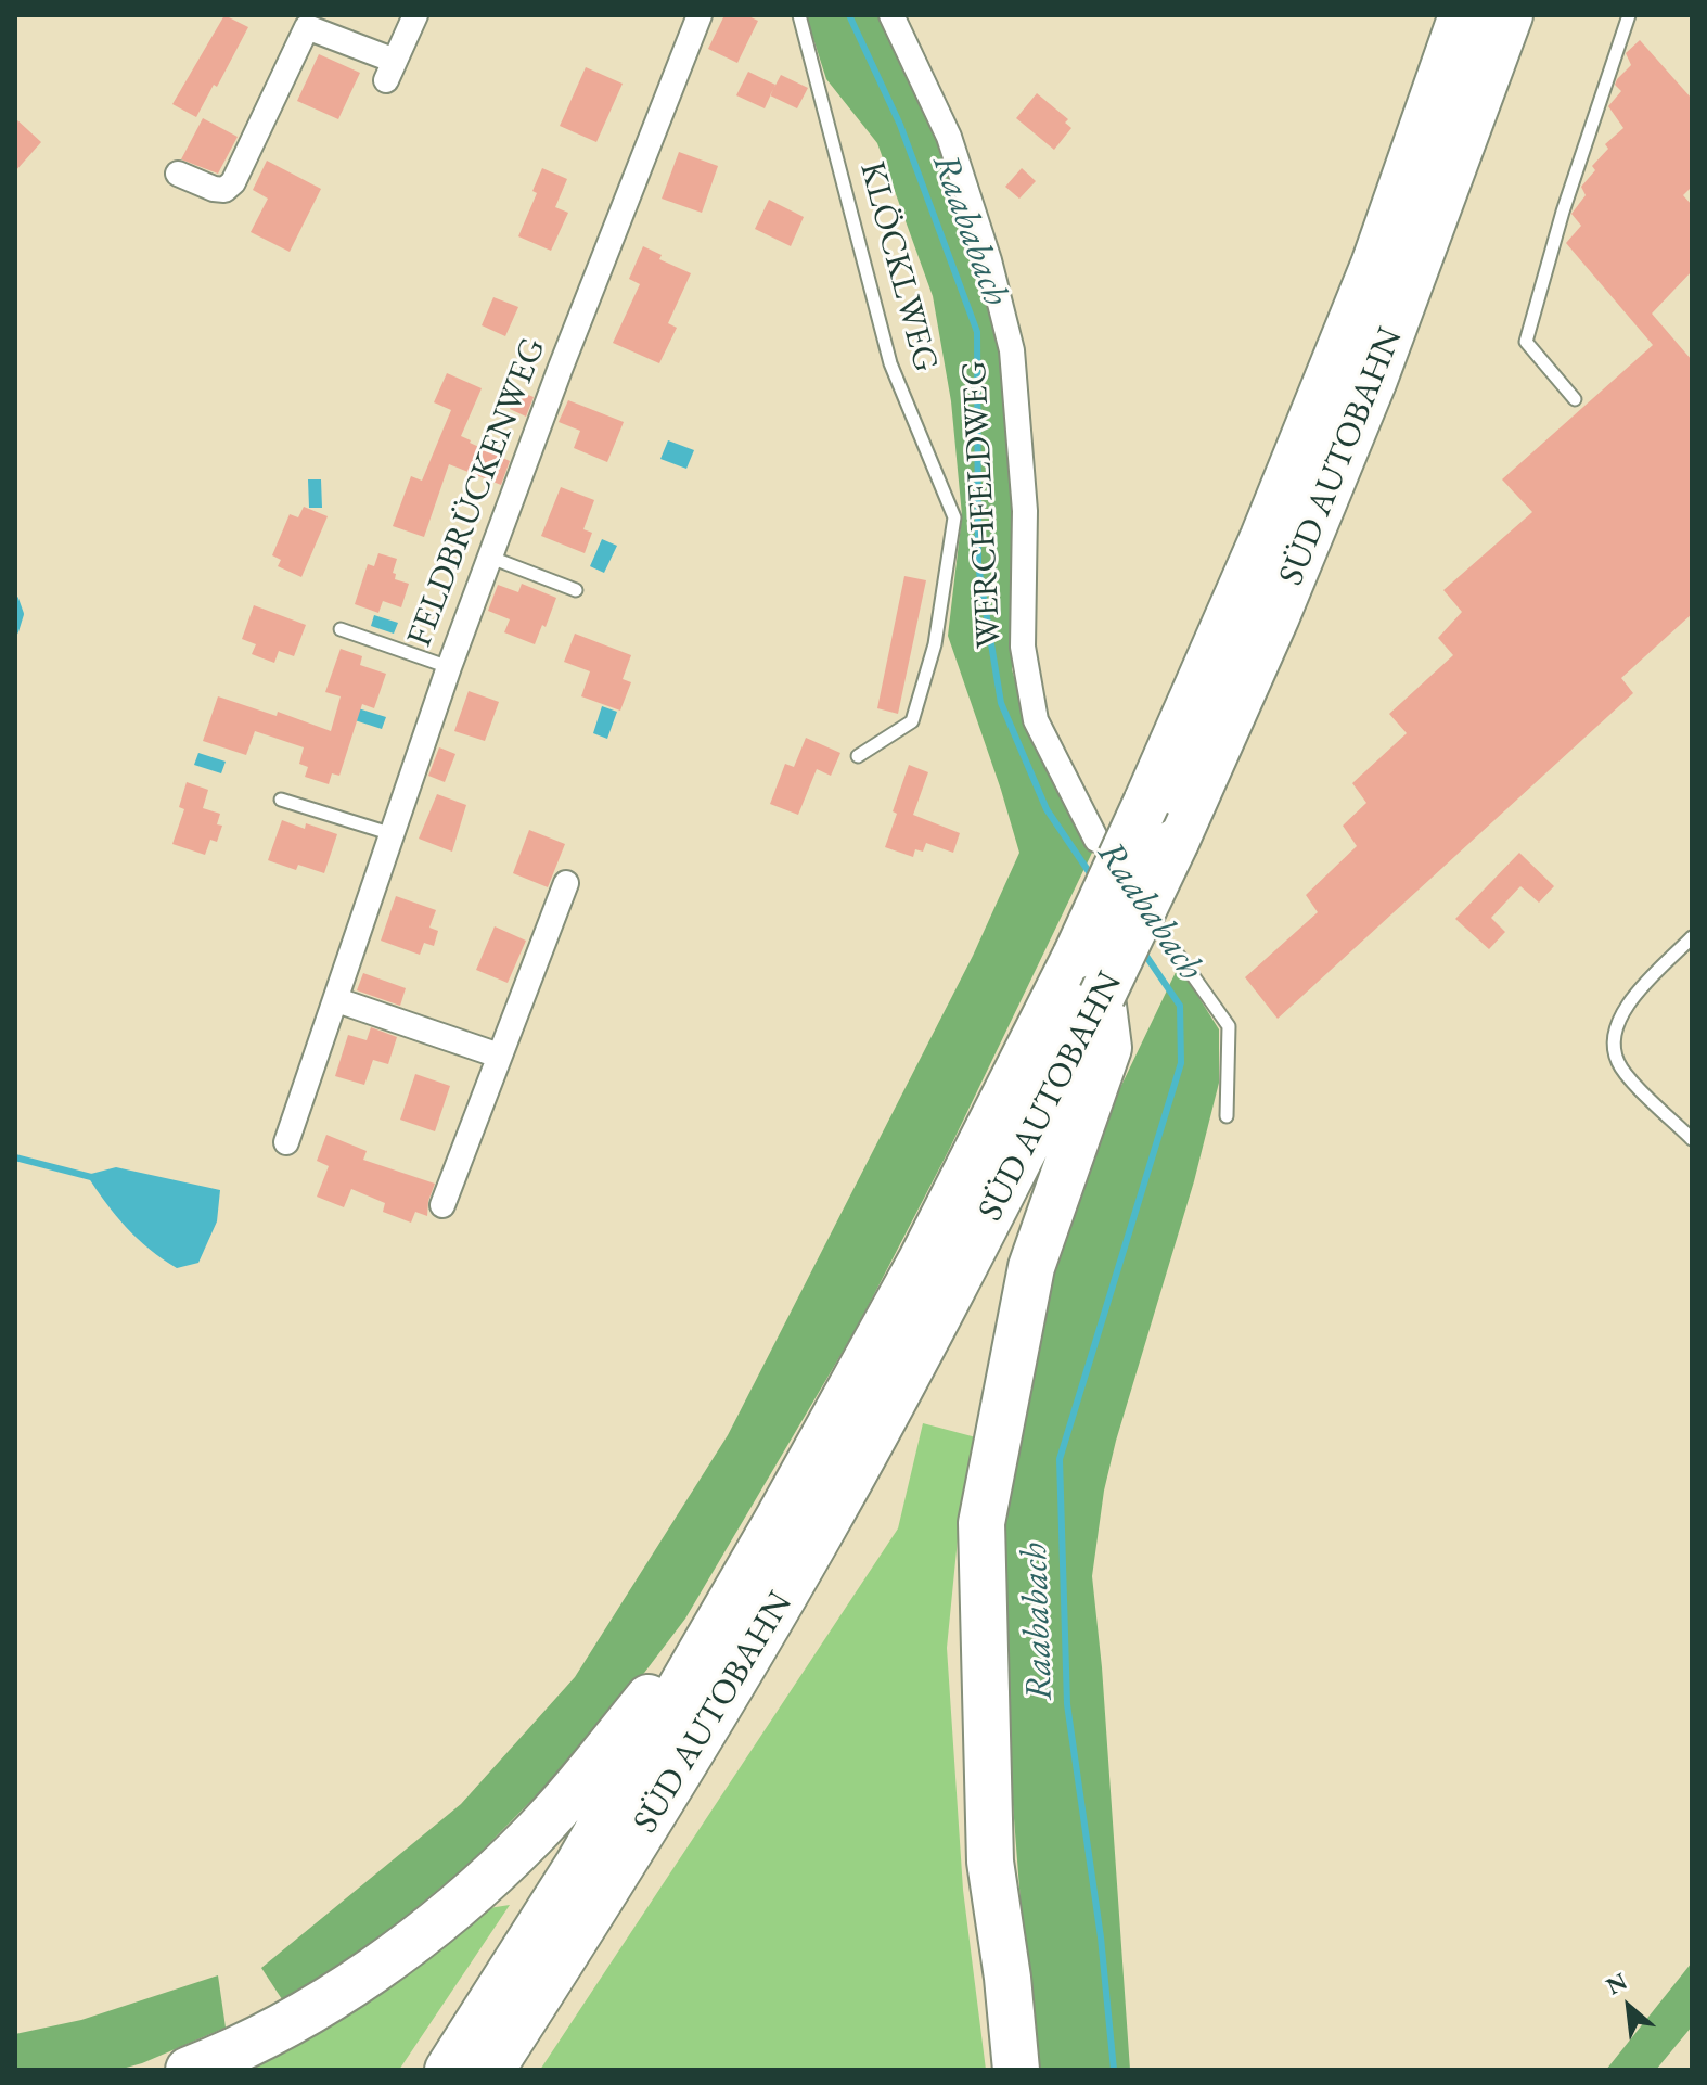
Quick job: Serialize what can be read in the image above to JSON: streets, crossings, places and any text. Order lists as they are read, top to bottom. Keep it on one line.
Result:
{"streets":{"highway":["SÜD AUTOBAHN"],"street":["FELDBRÜCKENWEG","WERCHFELDWEG"],"lane":["KLÖCKLWEG"]},"water":["Raababach"],"north":"top left"}
